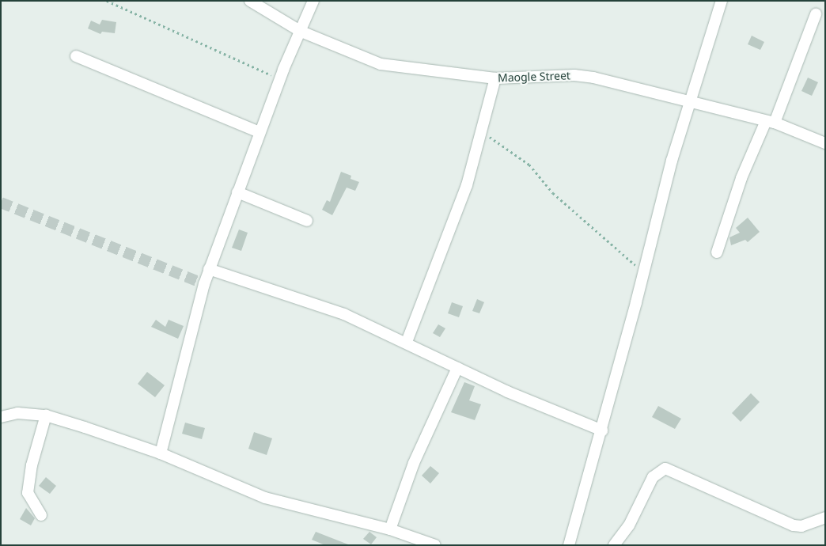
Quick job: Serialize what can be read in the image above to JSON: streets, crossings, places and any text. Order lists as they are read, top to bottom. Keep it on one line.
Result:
{"streets":{"street":["Maogle Street"]}}
